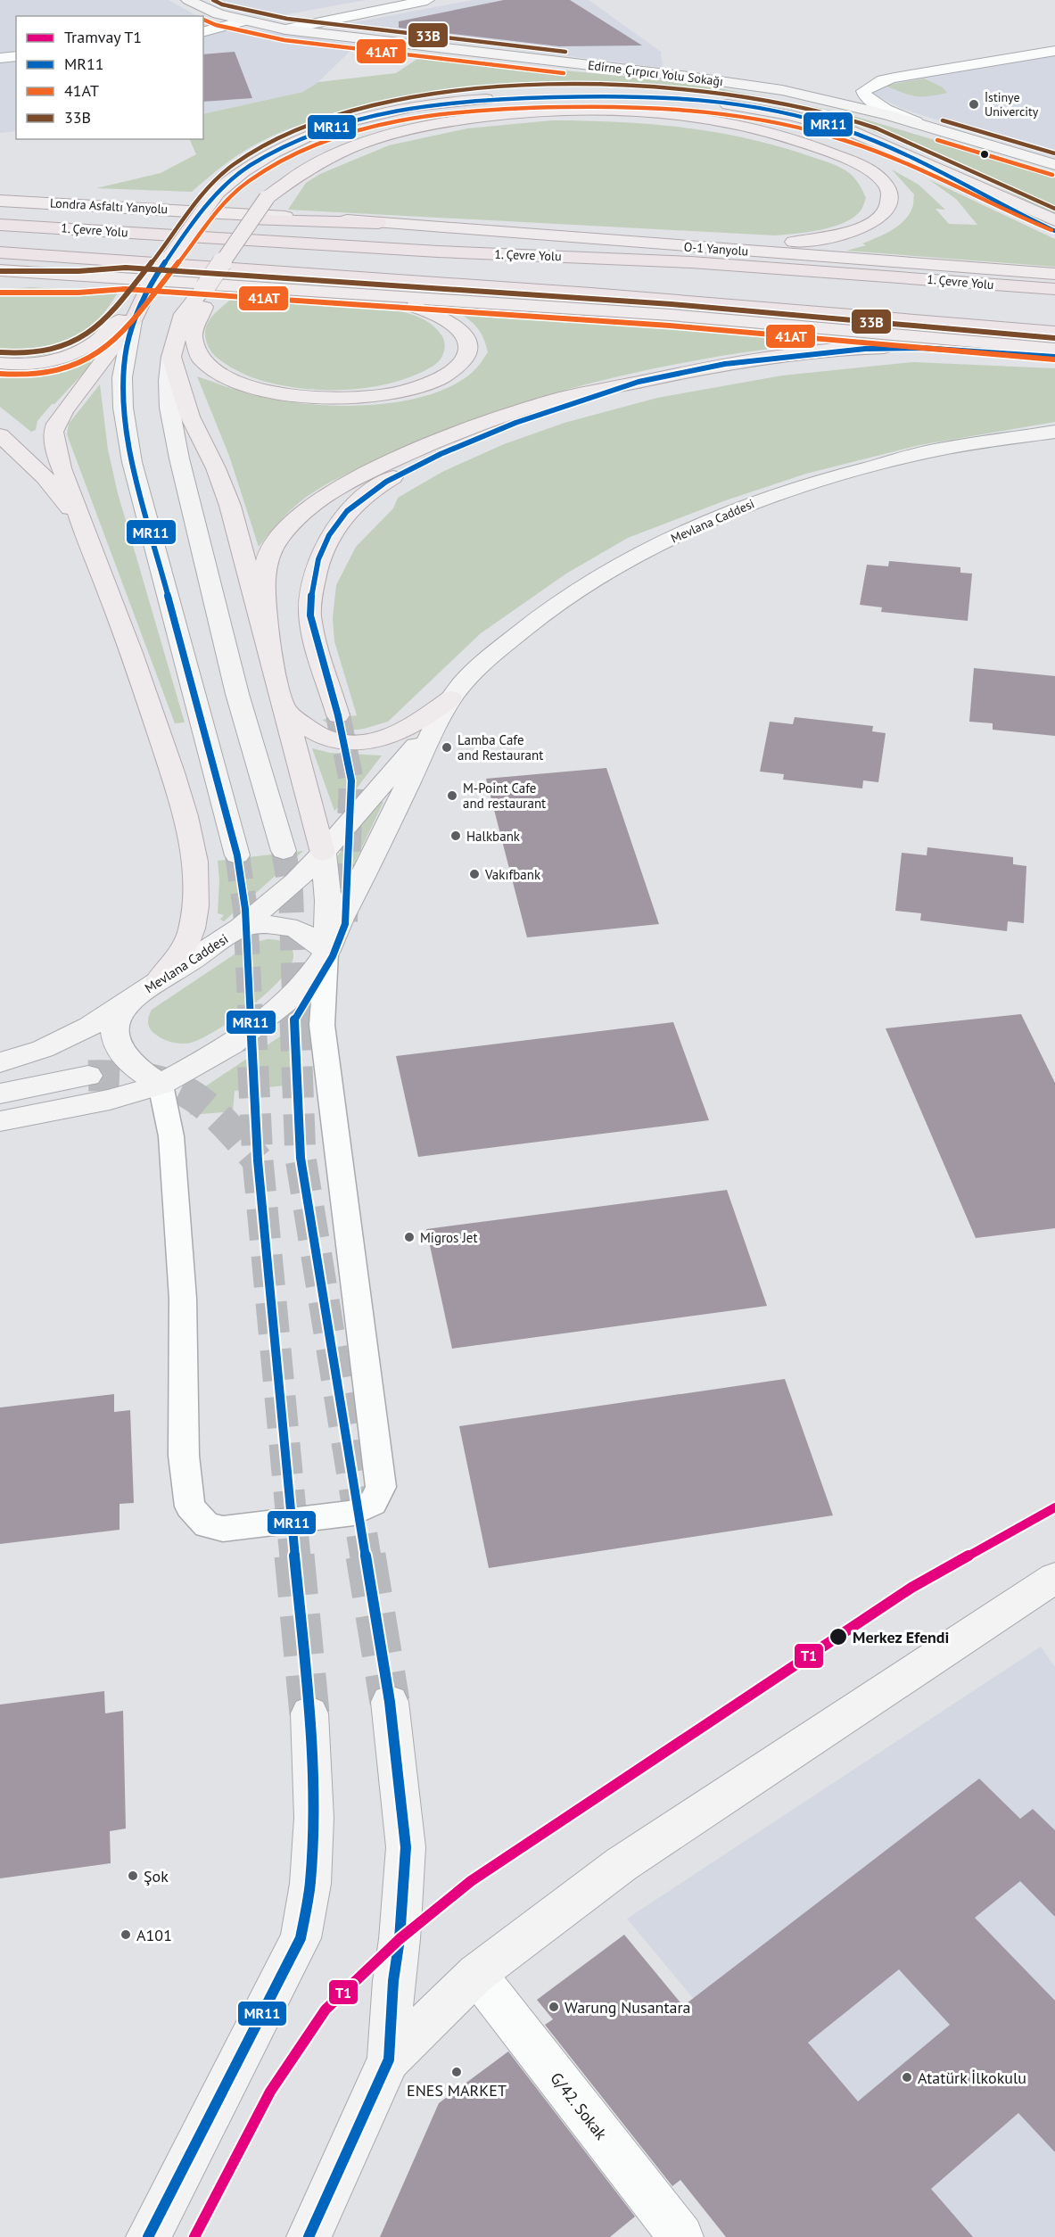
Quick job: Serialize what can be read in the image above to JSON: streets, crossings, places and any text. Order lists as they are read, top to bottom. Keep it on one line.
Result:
{"streets":{"highway":["1. Çevre Yolu"],"main road":["Edirne Çırpıcı Yolu Sokağı","Londra Asfaltı Yanyolu","O-1 Yanyolu","Mevlana Caddesi"],"street":["G/42. Sokak"]},"crossings":[["Londra Asfaltı Yanyolu","O-1 Yanyolu"]],"places":["İstinye Univercity","Lamba Cafe and Restaurant","M-Point Cafe and restaurant","Halkbank","Vakıfbank","Migros Jet","Merkez Efendi","Şok","A101","Warung Nusantara","ENES MARKET","Atatürk İlkokulu"],"lines":["transit line 33B","transit line 41AT","transit line MR11","tram line T1"],"legend":["Tramvay T1","MR11","41AT","33B"]}
